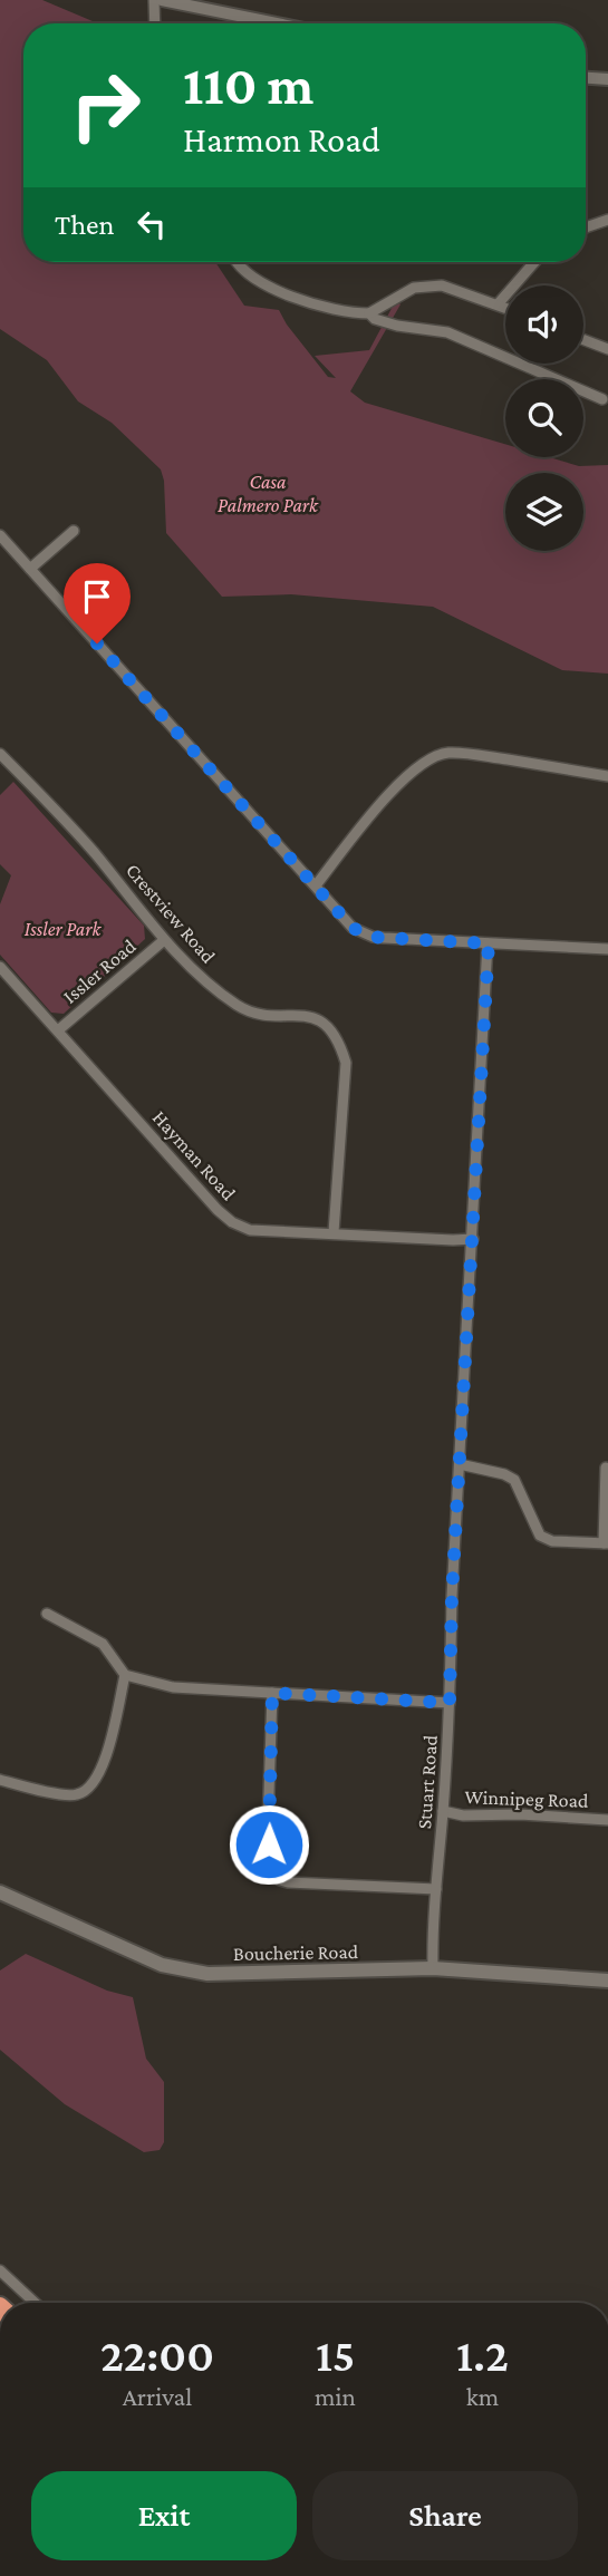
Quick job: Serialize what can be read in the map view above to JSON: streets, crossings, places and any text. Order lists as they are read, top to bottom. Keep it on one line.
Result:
{"streets":{"main road":["Boucherie Road"],"street":["Crestview Road","Issler Road","Hayman Road","Stuart Road","Winnipeg Road"]},"crossings":[["Crestview Road","Issler Road"],["Crestview Road","Hayman Road"],["Issler Road","Hayman Road"],["Hayman Road","Stuart Road"],["Stuart Road","Winnipeg Road"],["Stuart Road","Boucherie Road"]],"parks":["Casa Palmero Park","Issler Park"],"page":{"turn":["110 m","Harmon Road"],"then":"Then","eta":["22:00","Arrival","15","min","1.2","km"],"buttons":["Exit","Share"]}}
